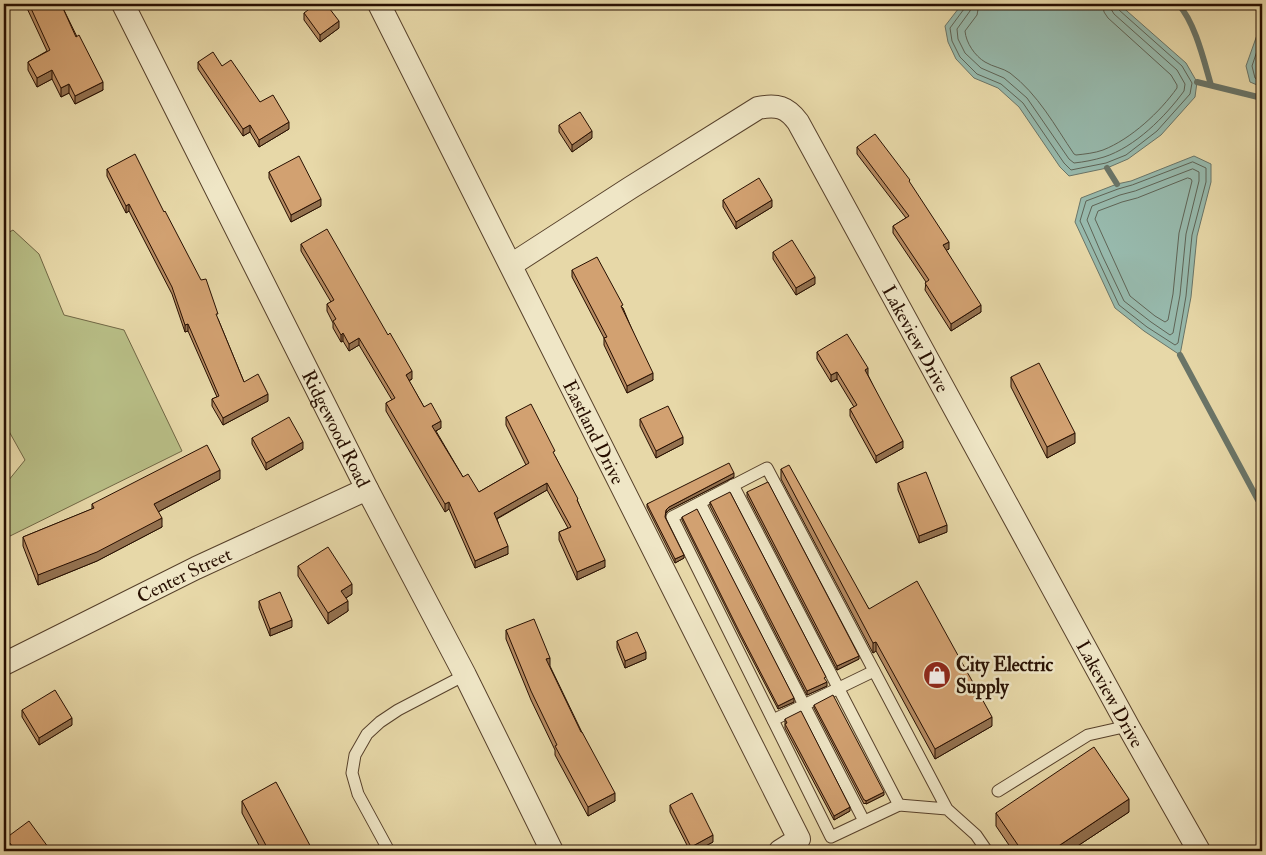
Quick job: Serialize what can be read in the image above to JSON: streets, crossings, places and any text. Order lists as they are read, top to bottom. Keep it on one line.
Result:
{"streets":{"street":["Lakeview Drive","Ridgewood Road","Eastland Drive","Center Street"]},"crossings":[["Lakeview Drive","Eastland Drive"],["Ridgewood Road","Center Street"]],"places":{"shop":["City Electric Supply"]}}
